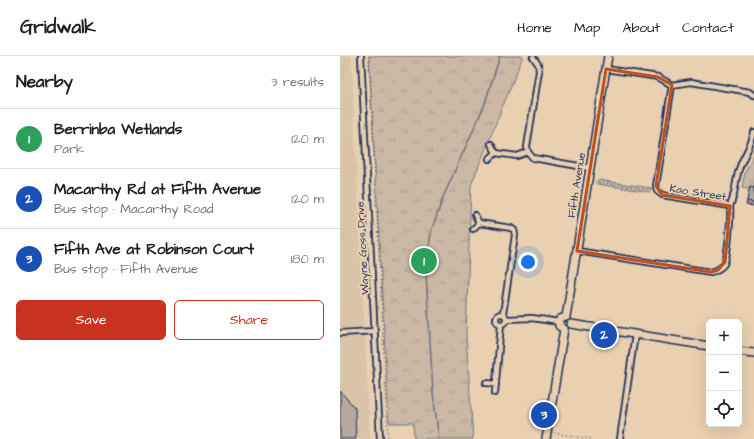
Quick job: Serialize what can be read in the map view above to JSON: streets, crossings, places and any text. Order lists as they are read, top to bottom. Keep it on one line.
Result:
{"streets":{"street":["Fifth Avenue","Kao Street","Wayne Goss Drive"]},"crossings":[["Fifth Avenue","Kao Street"]],"page":{"header":"Gridwalk","nav":["Home","Map","About","Contact"],"heading":["Nearby","3 results"],"list":[{"mark":"1","name":"Berrinba Wetlands","note":"Park","value":"120 m"},{"mark":"2","name":"Macarthy Rd at Fifth Avenue","note":"Bus stop · Macarthy Road","value":"120 m"},{"mark":"3","name":"Fifth Ave at Robinson Court","note":"Bus stop · Fifth Avenue","value":"180 m"}],"pins":["1","2","3"],"buttons":["Save","Share"],"map_buttons":["+","−"]}}
